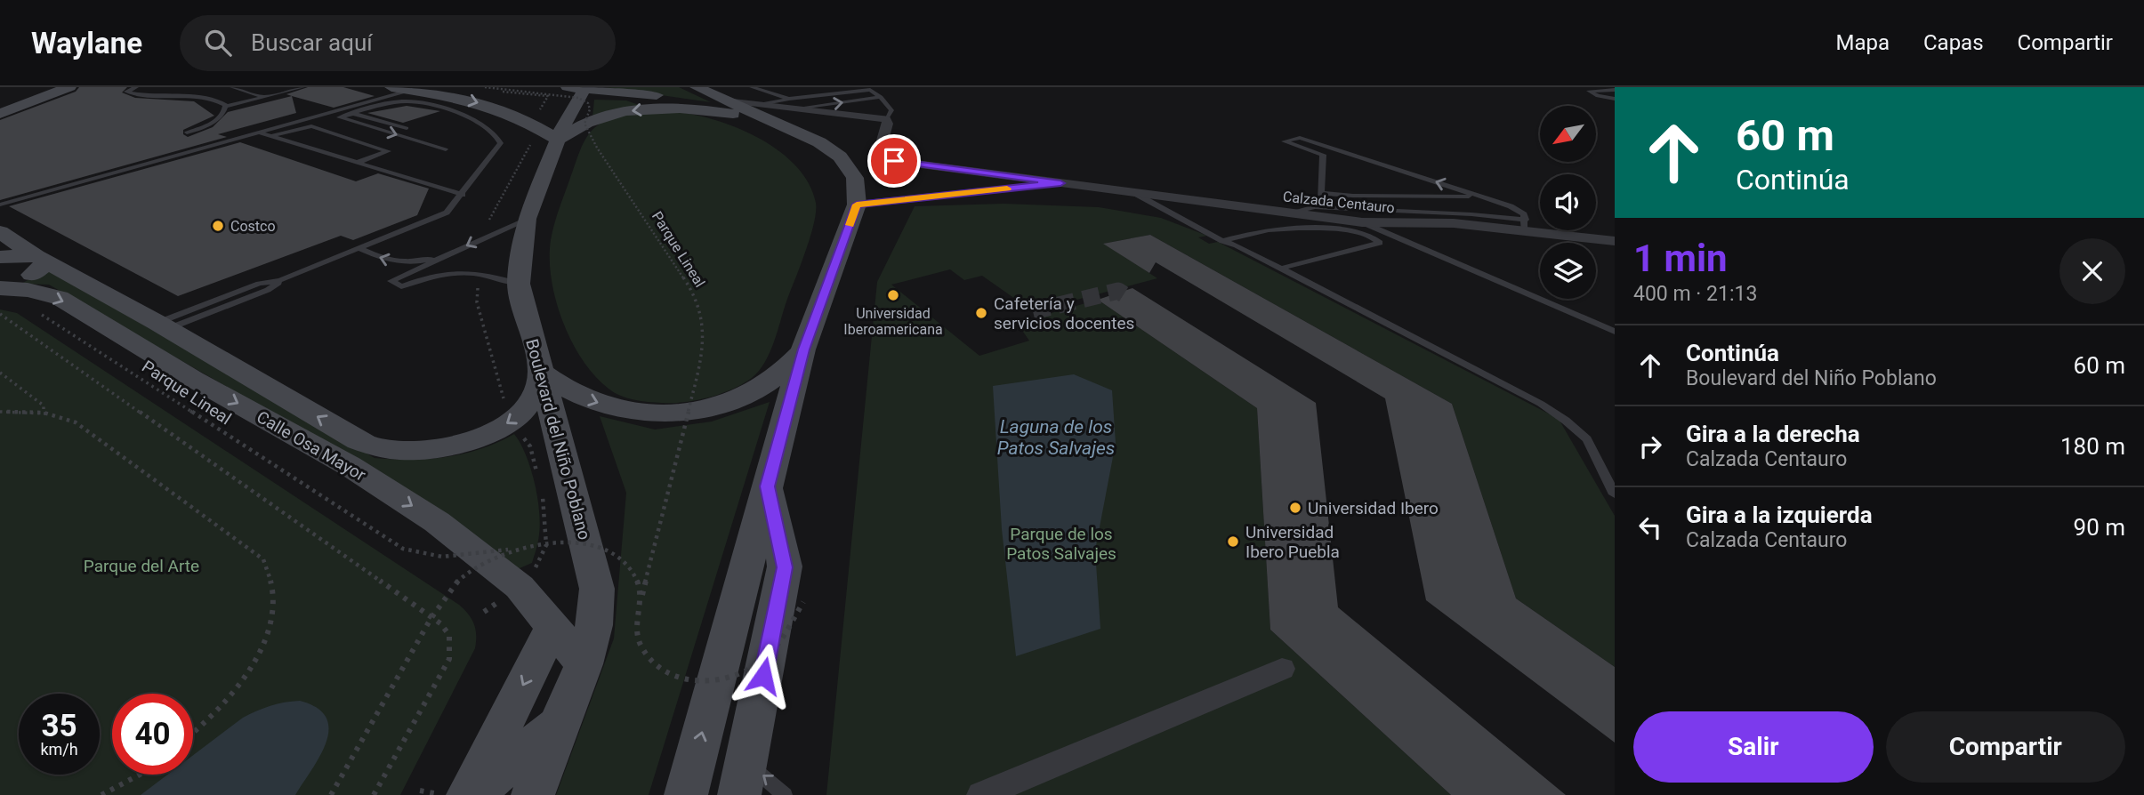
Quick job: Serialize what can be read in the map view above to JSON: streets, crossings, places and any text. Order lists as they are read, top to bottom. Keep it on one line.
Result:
{"streets":{"main road":["Boulevard del Niño Poblano"],"street":["Calzada Centauro","Calle Osa Mayor"],"path":["Parque Lineal"]},"crossings":[["Boulevard del Niño Poblano","Calle Osa Mayor"]],"water":["Laguna de los Patos Salvajes"],"parks":["Parque de los Patos Salvajes","Parque del Arte"],"places":["Costco","Universidad Iberoamericana","Cafetería y servicios docentes","Universidad Ibero","Universidad Ibero Puebla"],"north":"bottom left","page":{"header":"Waylane","search":"Buscar aquí","nav":["Mapa","Capas","Compartir"],"turn":["60 m","Continúa"],"heading":["1 min","400 m · 21:13"],"list":[{"name":"Continúa","note":"Boulevard del Niño Poblano","value":"60 m"},{"name":"Gira a la derecha","note":"Calzada Centauro","value":"180 m"},{"name":"Gira a la izquierda","note":"Calzada Centauro","value":"90 m"}],"speed":"35 km/h","limit":"40","buttons":["Salir","Compartir"]}}
